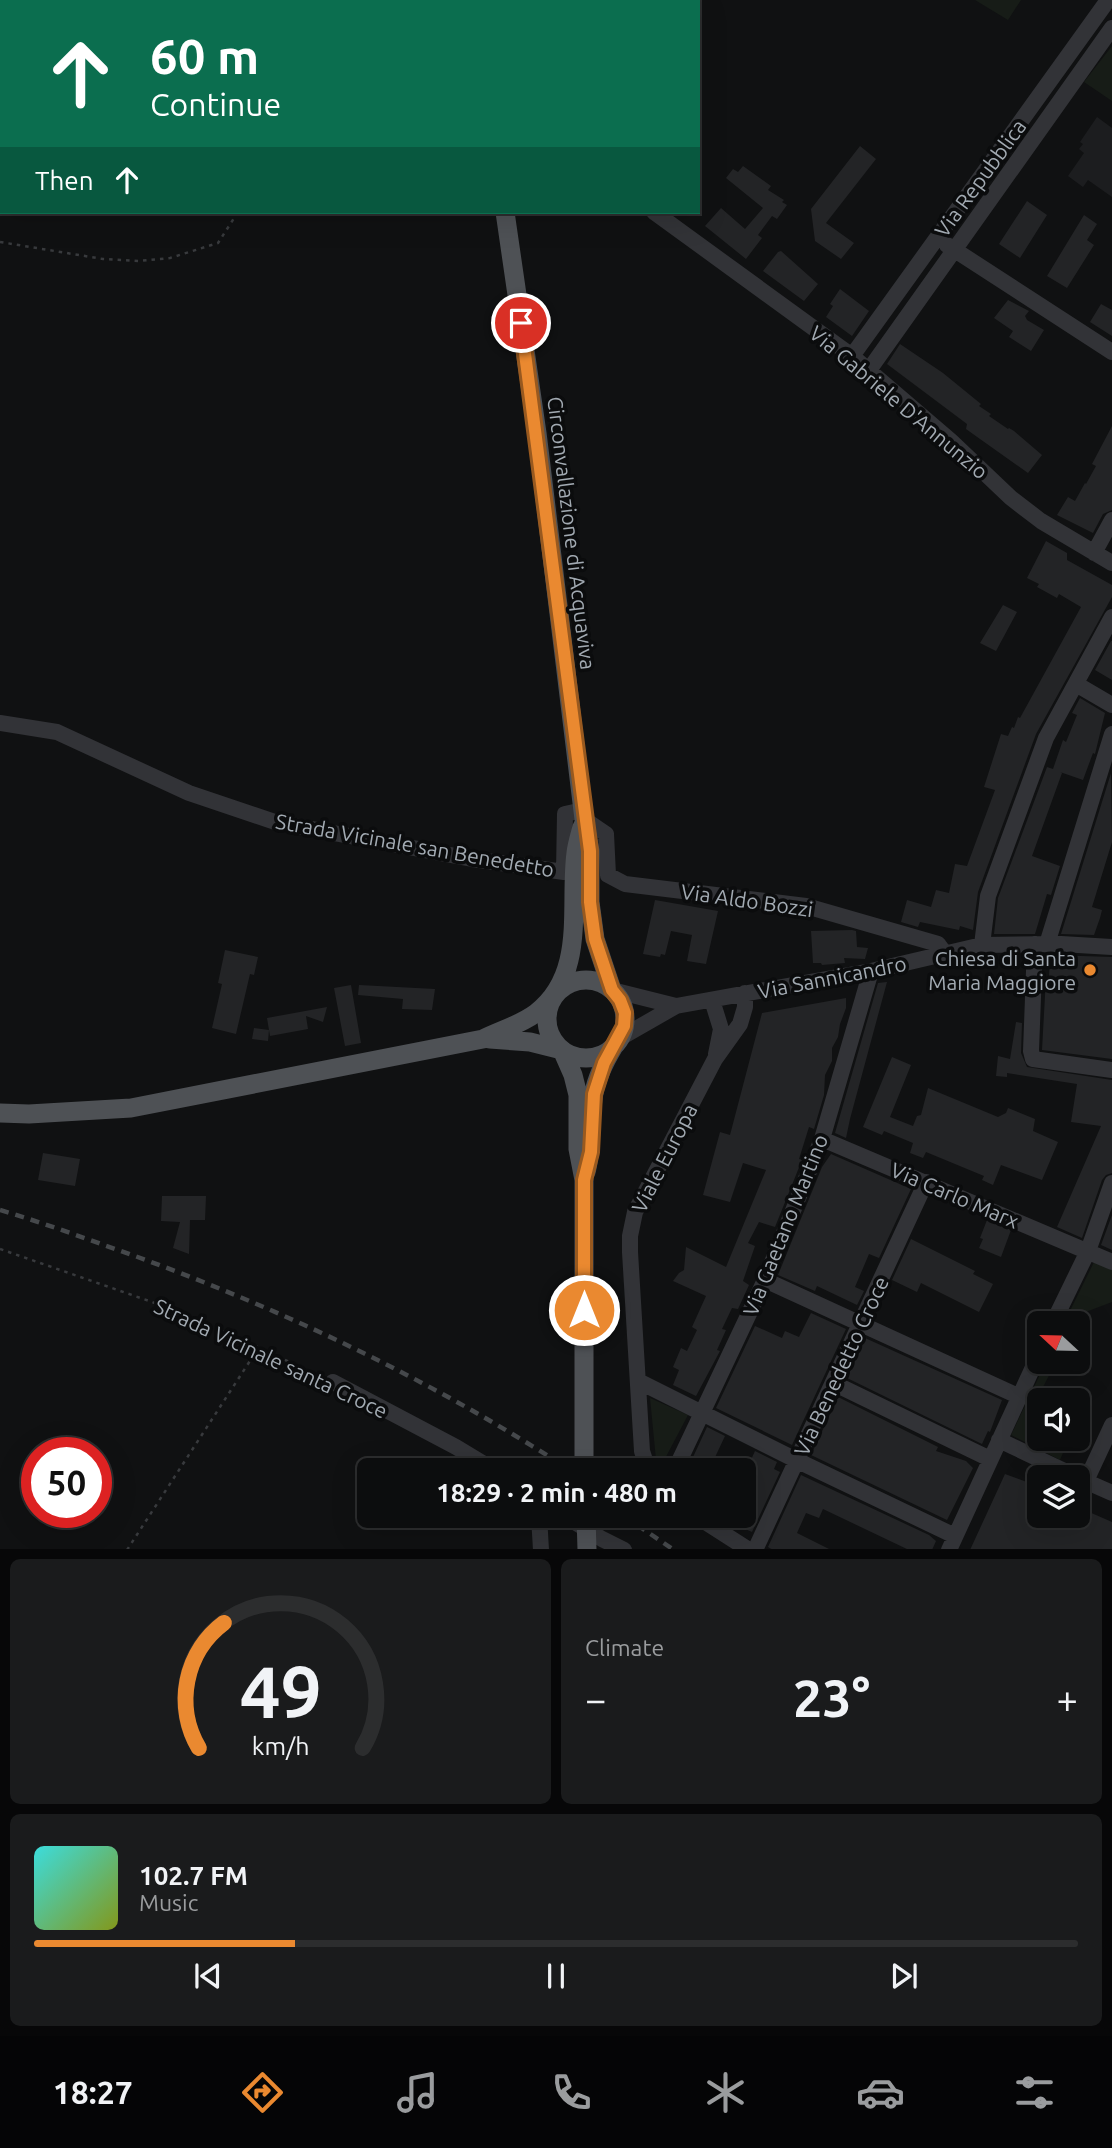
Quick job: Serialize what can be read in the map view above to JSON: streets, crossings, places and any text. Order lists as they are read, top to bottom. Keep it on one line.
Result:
{"streets":{"main road":["Circonvallazione di Acquaviva"],"street":["Via Repubblica","Via Gabriele D'Annunzio","Strada Vicinale san Benedetto","Via Aldo Bozzi","Via Sannicandro","Viale Europa","Via Carlo Marx","Via Gaetano Martino","Strada Vicinale santa Croce","Via Benedetto Croce"]},"crossings":[["Via Repubblica","Via Gabriele D'Annunzio"],["Circonvallazione di Acquaviva","Strada Vicinale san Benedetto"],["Circonvallazione di Acquaviva","Via Aldo Bozzi"],["Strada Vicinale san Benedetto","Via Aldo Bozzi"],["Via Aldo Bozzi","Via Sannicandro"],["Via Sannicandro","Viale Europa"],["Via Sannicandro","Via Gaetano Martino"],["Via Carlo Marx","Via Gaetano Martino"],["Via Carlo Marx","Via Benedetto Croce"]],"places":["Chiesa di Santa Maria Maggiore"],"north":"left","page":{"turn":["60 m","Continue"],"then":"Then","limit":"50","trip":"18:29 · 2 min · 480 m","tile":"Climate","heat":["−","23°","+"],"song":["102.7 FM","Music"],"tabs":"18:27","gauge":["49","km/h"]}}
